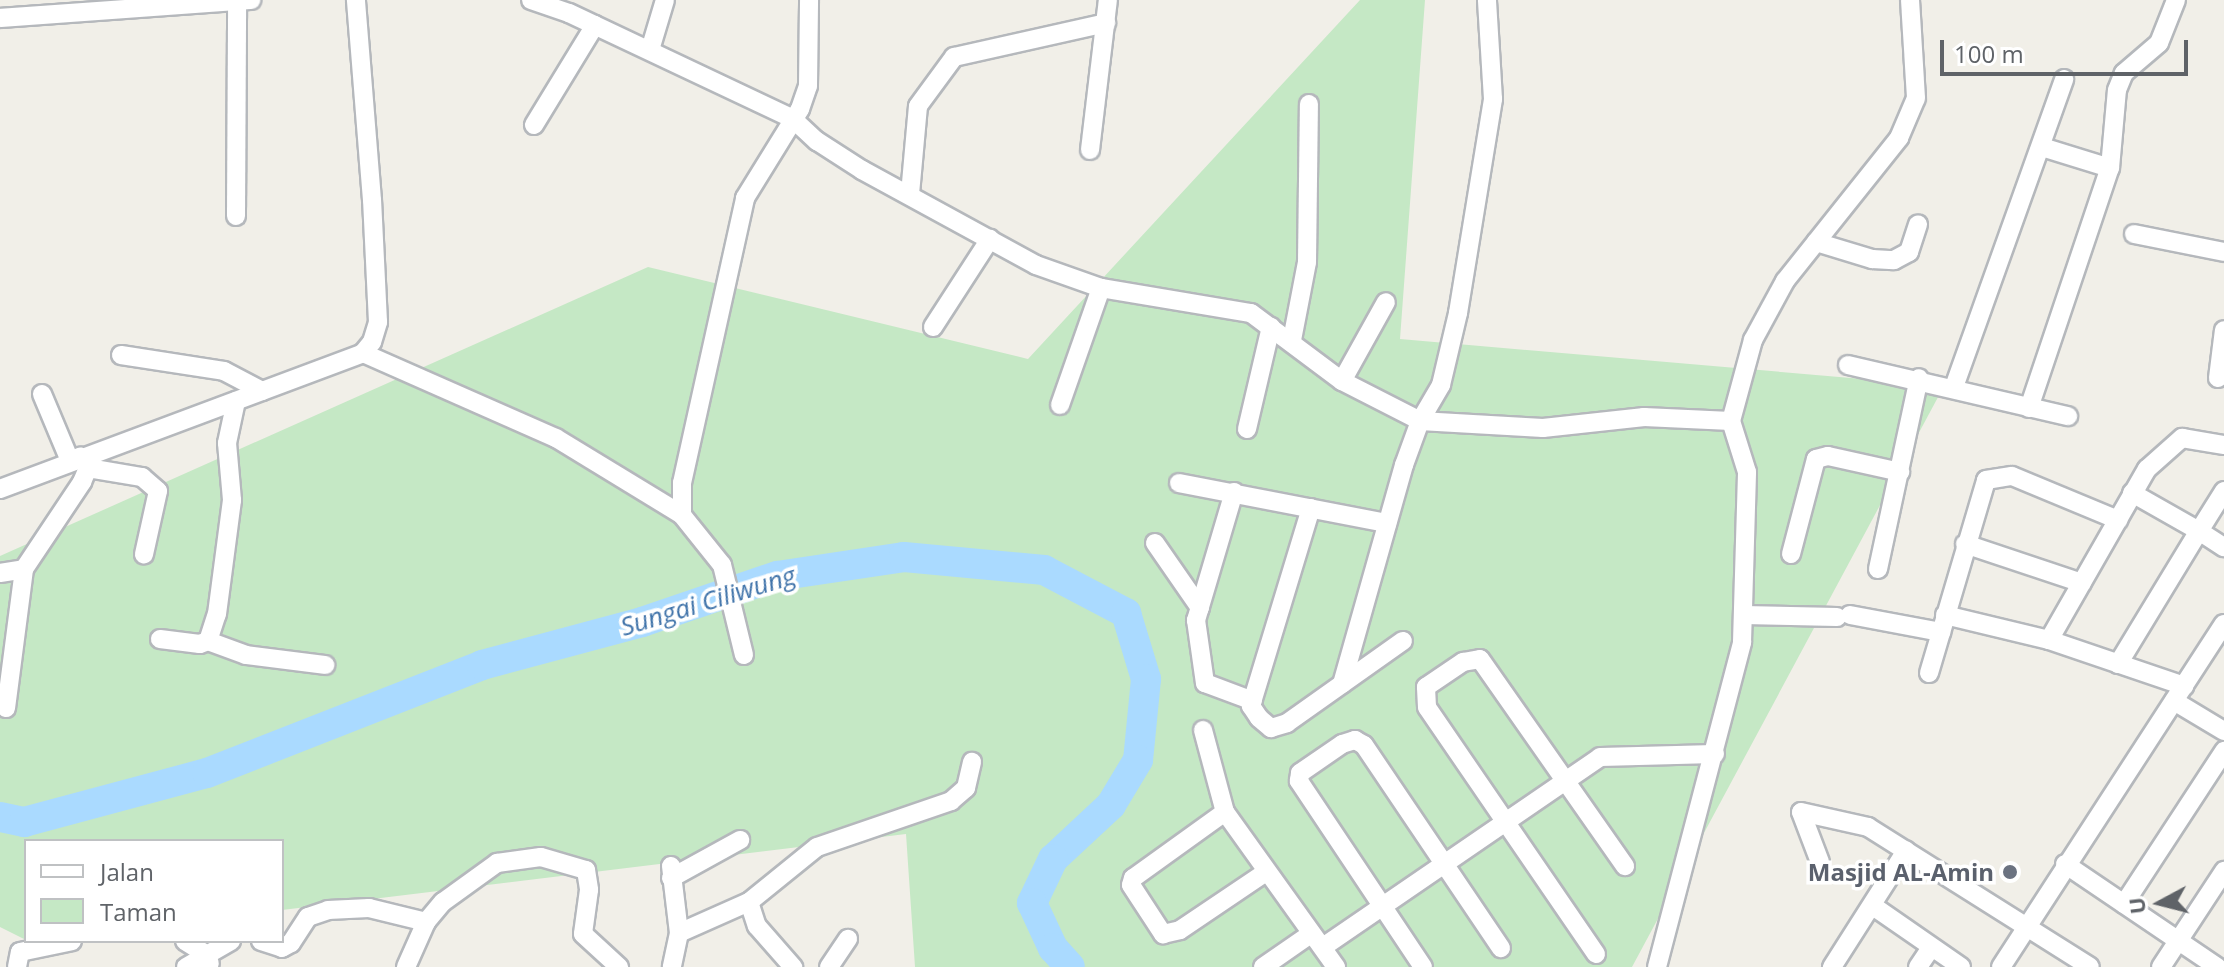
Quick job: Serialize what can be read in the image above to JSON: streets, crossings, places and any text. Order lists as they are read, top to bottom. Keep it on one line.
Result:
{"water":["Sungai Ciliwung"],"places":["Masjid AL-Amin"],"legend":["Jalan","Taman"],"scale_bar":"100 m","north":"left"}
